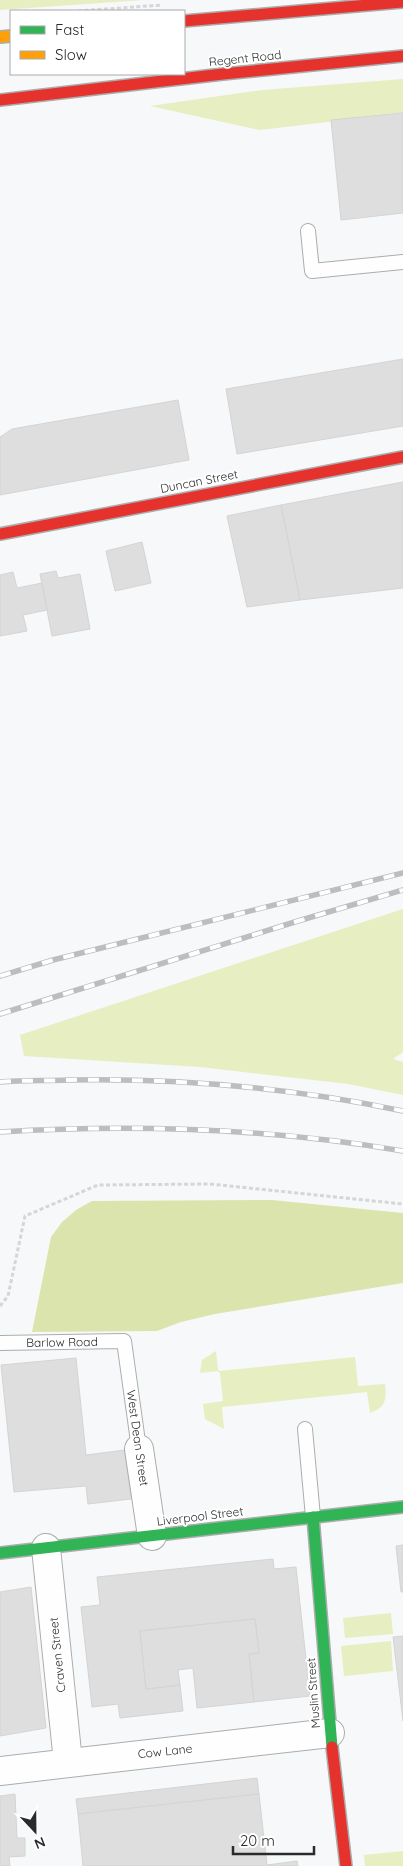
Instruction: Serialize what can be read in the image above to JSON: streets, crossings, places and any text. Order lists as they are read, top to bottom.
{
  "streets": {
    "main road": [
      "Regent Road",
      "Duncan Street",
      "Liverpool Street",
      "Muslin Street"
    ],
    "street": ["West Dean Street", "Craven Street", "Cow Lane"],
    "lane": ["Barlow Road"]
  },
  "crossings": [
    ["Barlow Road", "West Dean Street"],
    ["West Dean Street", "Liverpool Street"],
    ["Liverpool Street", "Craven Street"],
    ["Liverpool Street", "Muslin Street"],
    ["Craven Street", "Cow Lane"],
    ["Muslin Street", "Cow Lane"]
  ],
  "legend": ["Fast", "Slow"],
  "scale_bar": "20 m",
  "north": "bottom"
}
